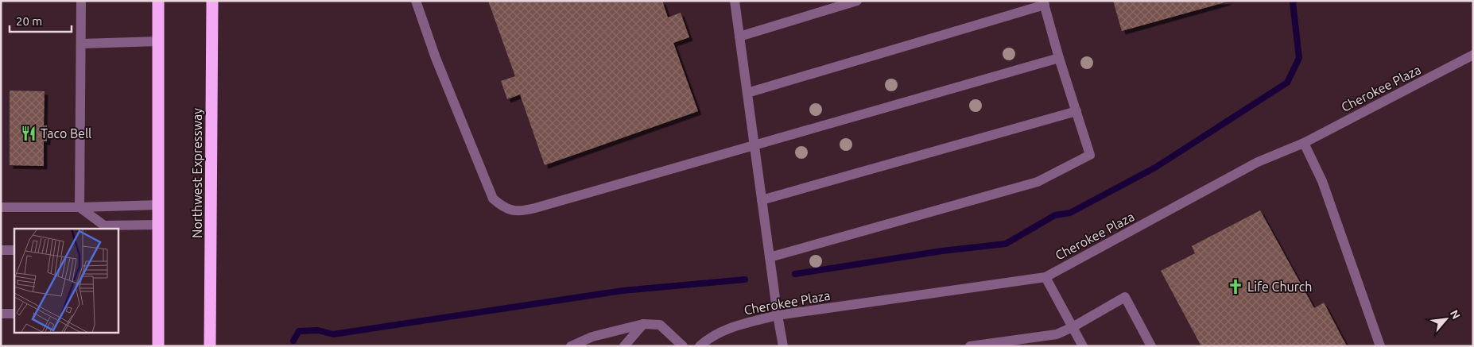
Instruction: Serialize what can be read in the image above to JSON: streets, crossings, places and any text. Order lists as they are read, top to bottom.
{
  "streets": {
    "highway": ["Northwest Expressway"],
    "street": ["Cherokee Plaza"]
  },
  "places": {
    "restaurant": ["Taco Bell"],
    "church": ["Life Church"]
  },
  "scale_bar": "20 m",
  "north": "top right"
}
